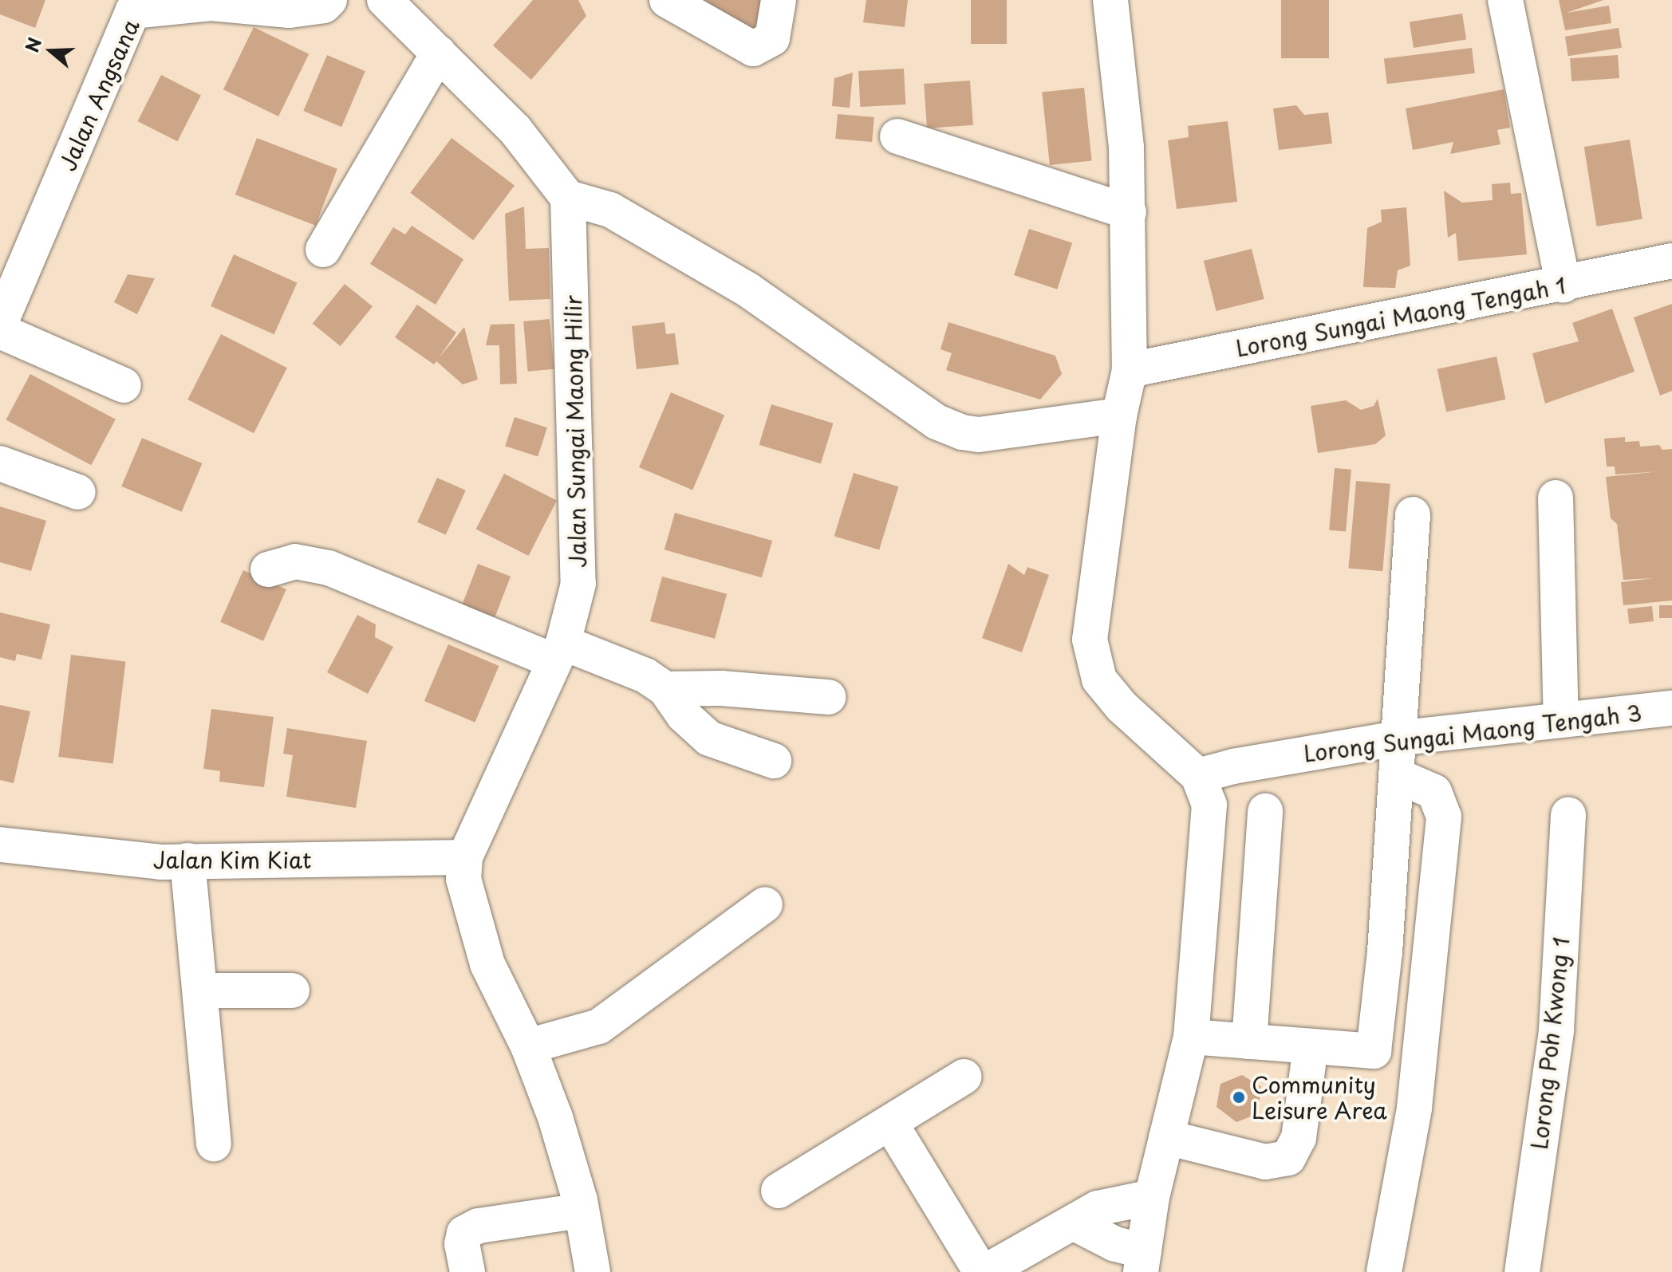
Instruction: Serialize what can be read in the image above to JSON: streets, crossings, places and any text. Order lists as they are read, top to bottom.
{
  "streets": {
    "street": [
      "Jalan Angsana",
      "Lorong Sungai Maong Tengah 1",
      "Jalan Sungai Maong Hilir",
      "Lorong Sungai Maong Tengah 3",
      "Jalan Kim Kiat",
      "Lorong Poh Kwong 1"
    ]
  },
  "crossings": [
    ["Jalan Sungai Maong Hilir", "Jalan Kim Kiat"]
  ],
  "places": ["Community Leisure Area"],
  "north": "left"
}
